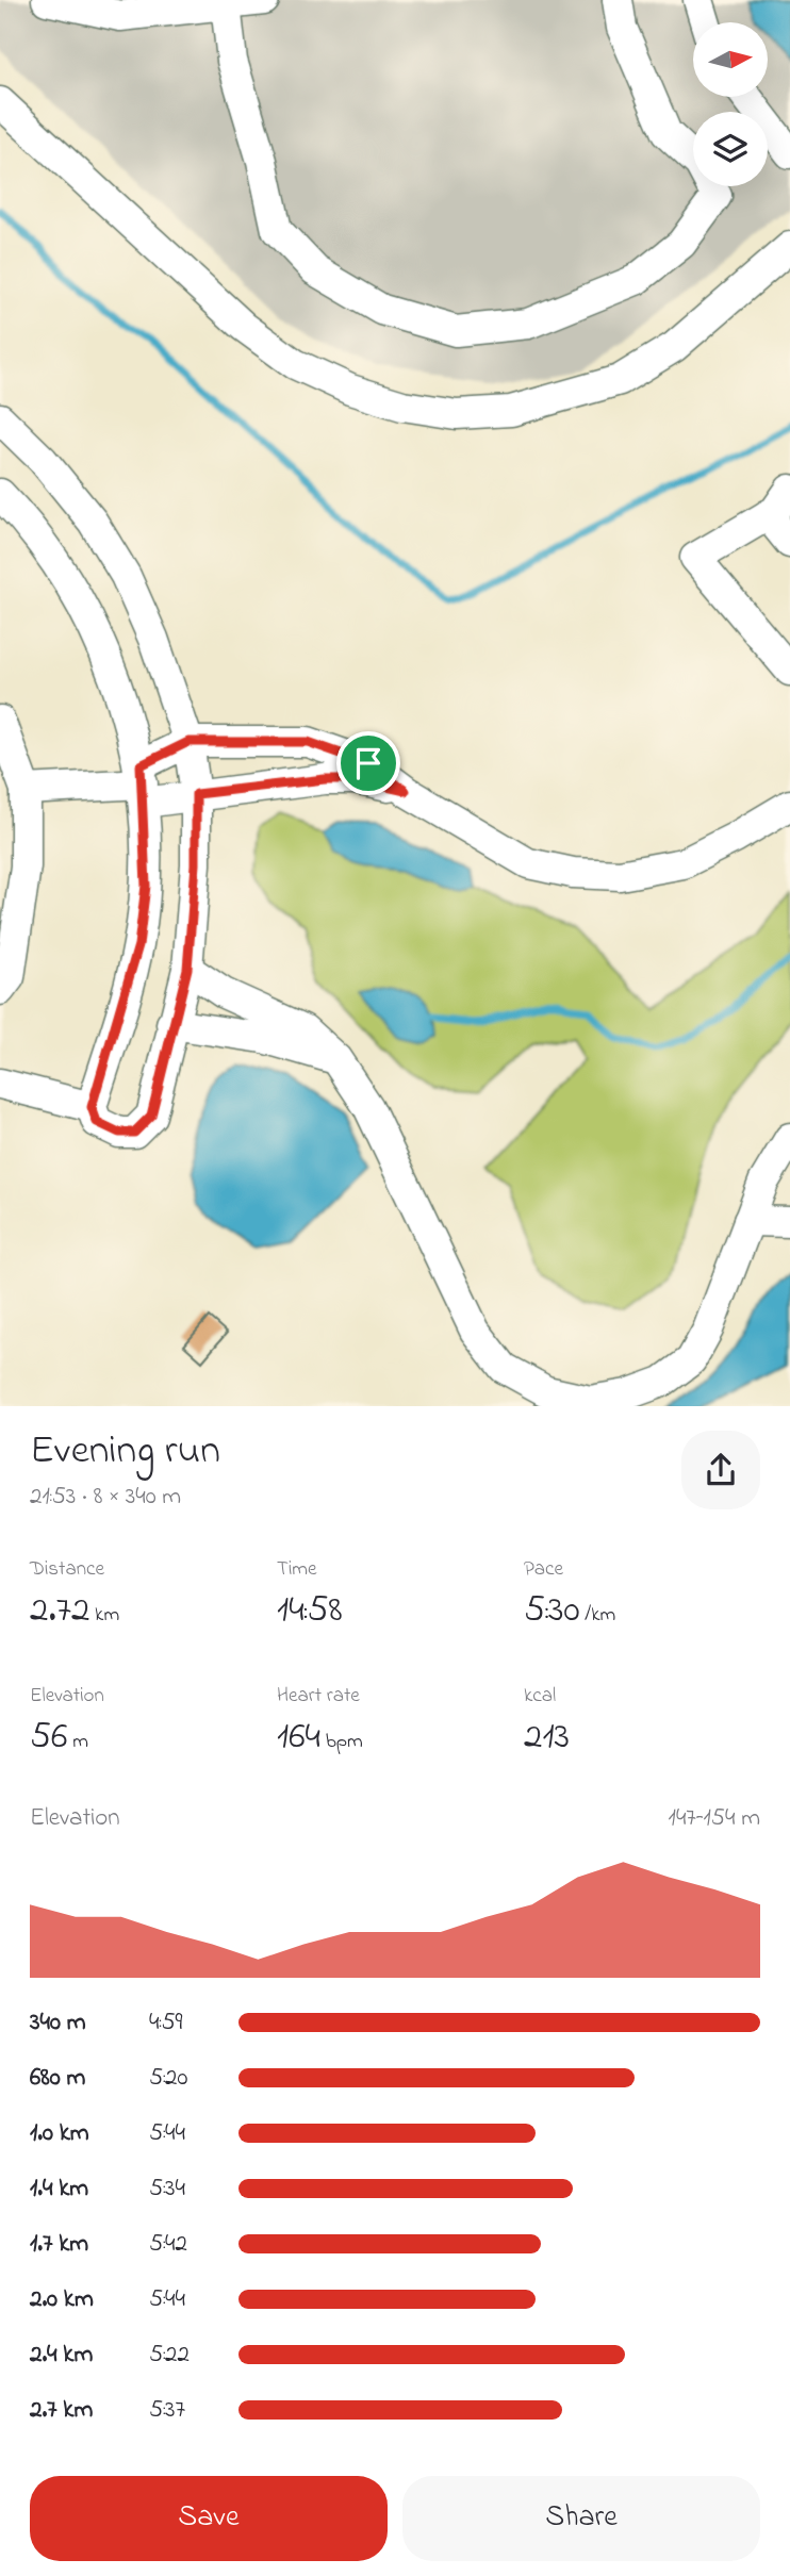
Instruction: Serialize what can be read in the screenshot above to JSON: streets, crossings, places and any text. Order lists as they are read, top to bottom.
{
  "north": "right",
  "page": {
    "heading": ["Evening run", "21:53 · 8 × 340 m"],
    "stats": [
      ["Distance", "2.72 km"],
      ["Time", "14:58"],
      ["Pace", "5:30 /km"],
      ["Elevation", "56 m"],
      ["Heart rate", "164 bpm"],
      ["kcal", "213"]
    ],
    "chart": ["Elevation", "147–154 m"],
    "list": [
      {
        "name": "340 m",
        "note": "4:59"
      },
      {
        "name": "680 m",
        "note": "5:20"
      },
      {
        "name": "1.0 km",
        "note": "5:44"
      },
      {
        "name": "1.4 km",
        "note": "5:34"
      },
      {
        "name": "1.7 km",
        "note": "5:42"
      },
      {
        "name": "2.0 km",
        "note": "5:44"
      },
      {
        "name": "2.4 km",
        "note": "5:22"
      },
      {
        "name": "2.7 km",
        "note": "5:37"
      }
    ],
    "buttons": ["Save", "Share"]
  }
}
